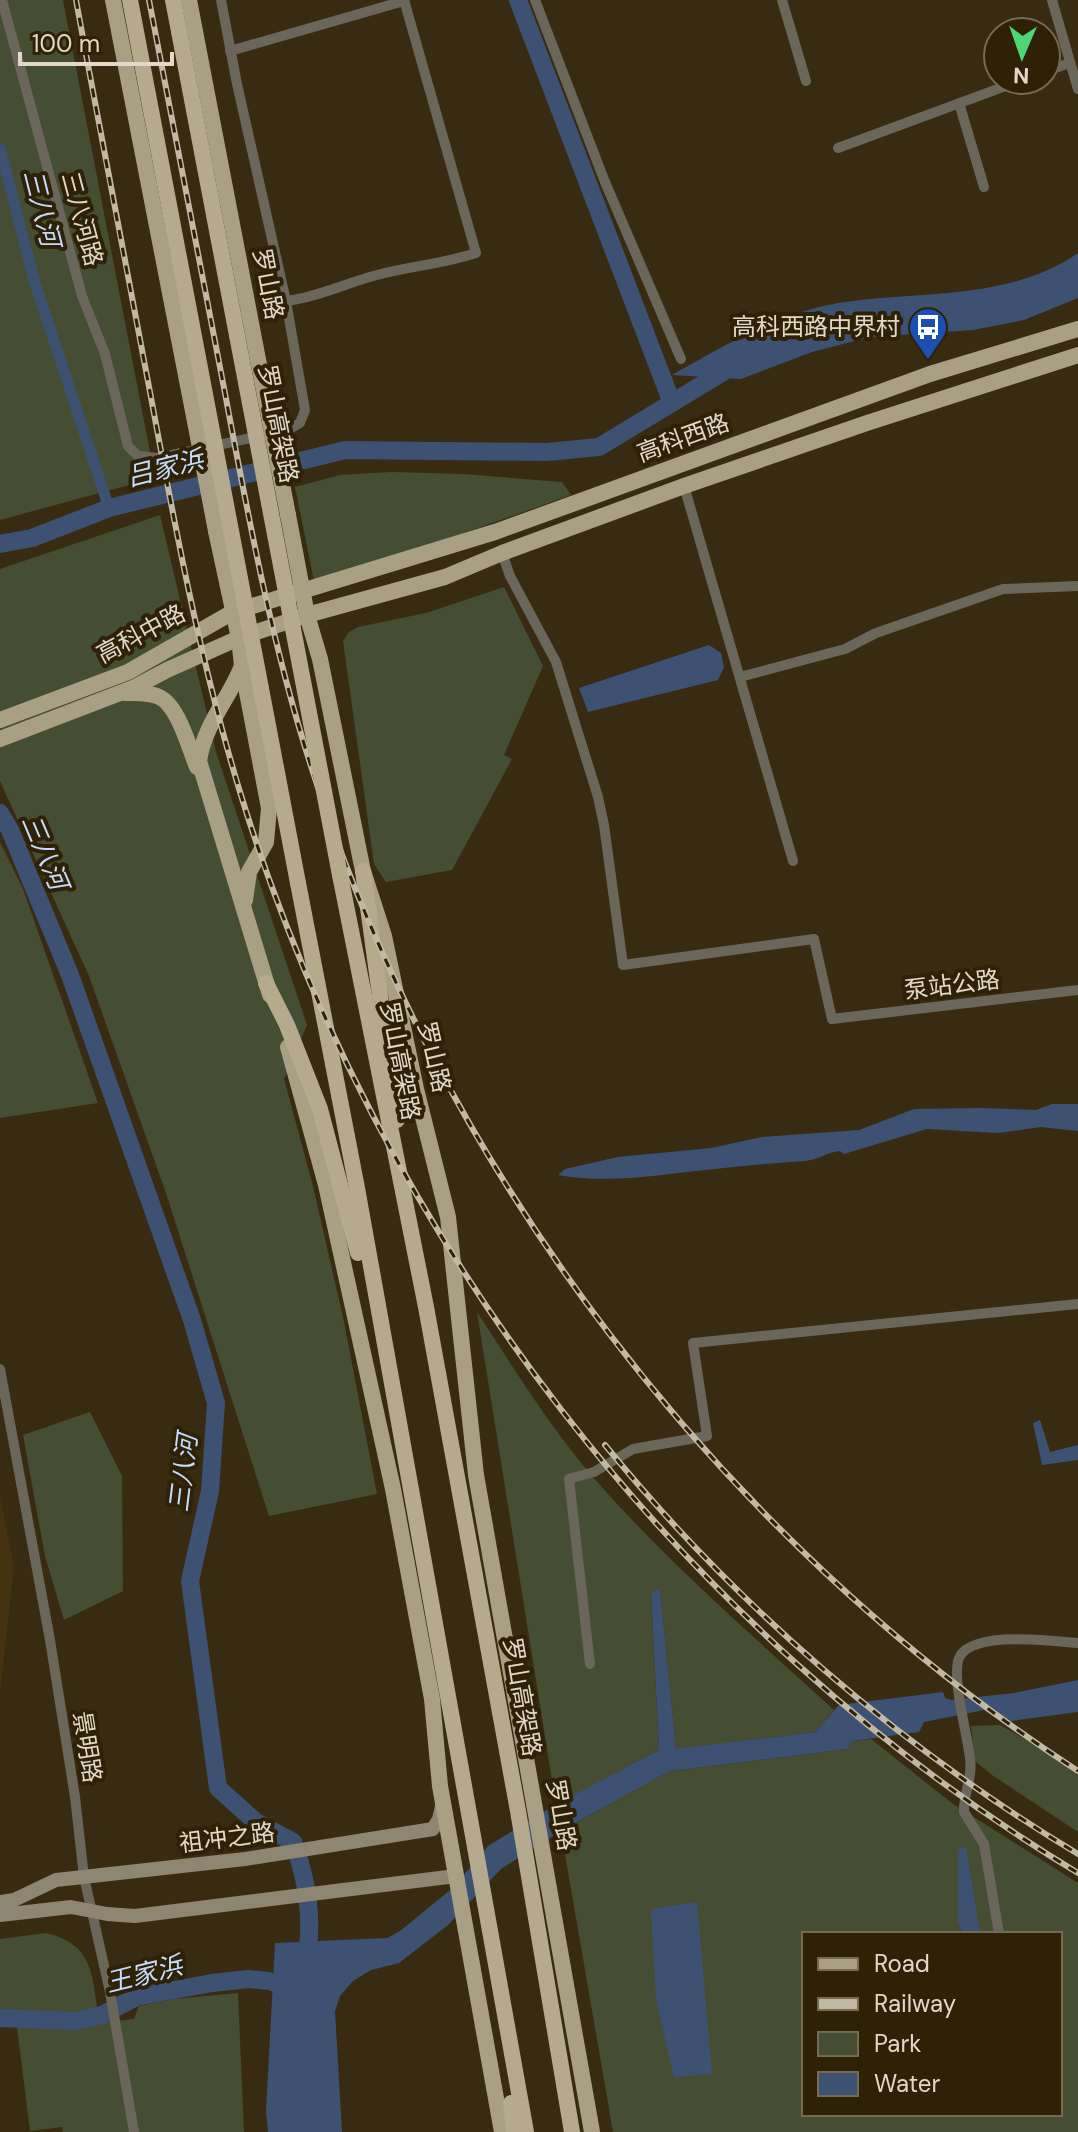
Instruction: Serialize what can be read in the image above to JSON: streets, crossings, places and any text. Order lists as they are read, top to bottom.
{
  "streets": {
    "highway": ["罗山高架路"],
    "main road": [
      "罗山路",
      "高科西路",
      "高科中路",
      "祖冲之路"
    ],
    "street": ["三八河路", "泵站公路", "景明路"]
  },
  "crossings": [
    ["罗山路", "高科西路"],
    ["罗山路", "高科中路"],
    ["高科西路", "高科中路"],
    ["高科西路", "泵站公路"],
    ["景明路", "祖冲之路"]
  ],
  "water": ["三八河", "吕家浜", "王家浜"],
  "places": {
    "bus stop": ["高科西路中界村"]
  },
  "legend": [
    "Road",
    "Railway",
    "Park",
    "Water"
  ],
  "scale_bar": "100 m",
  "north": "bottom"
}
